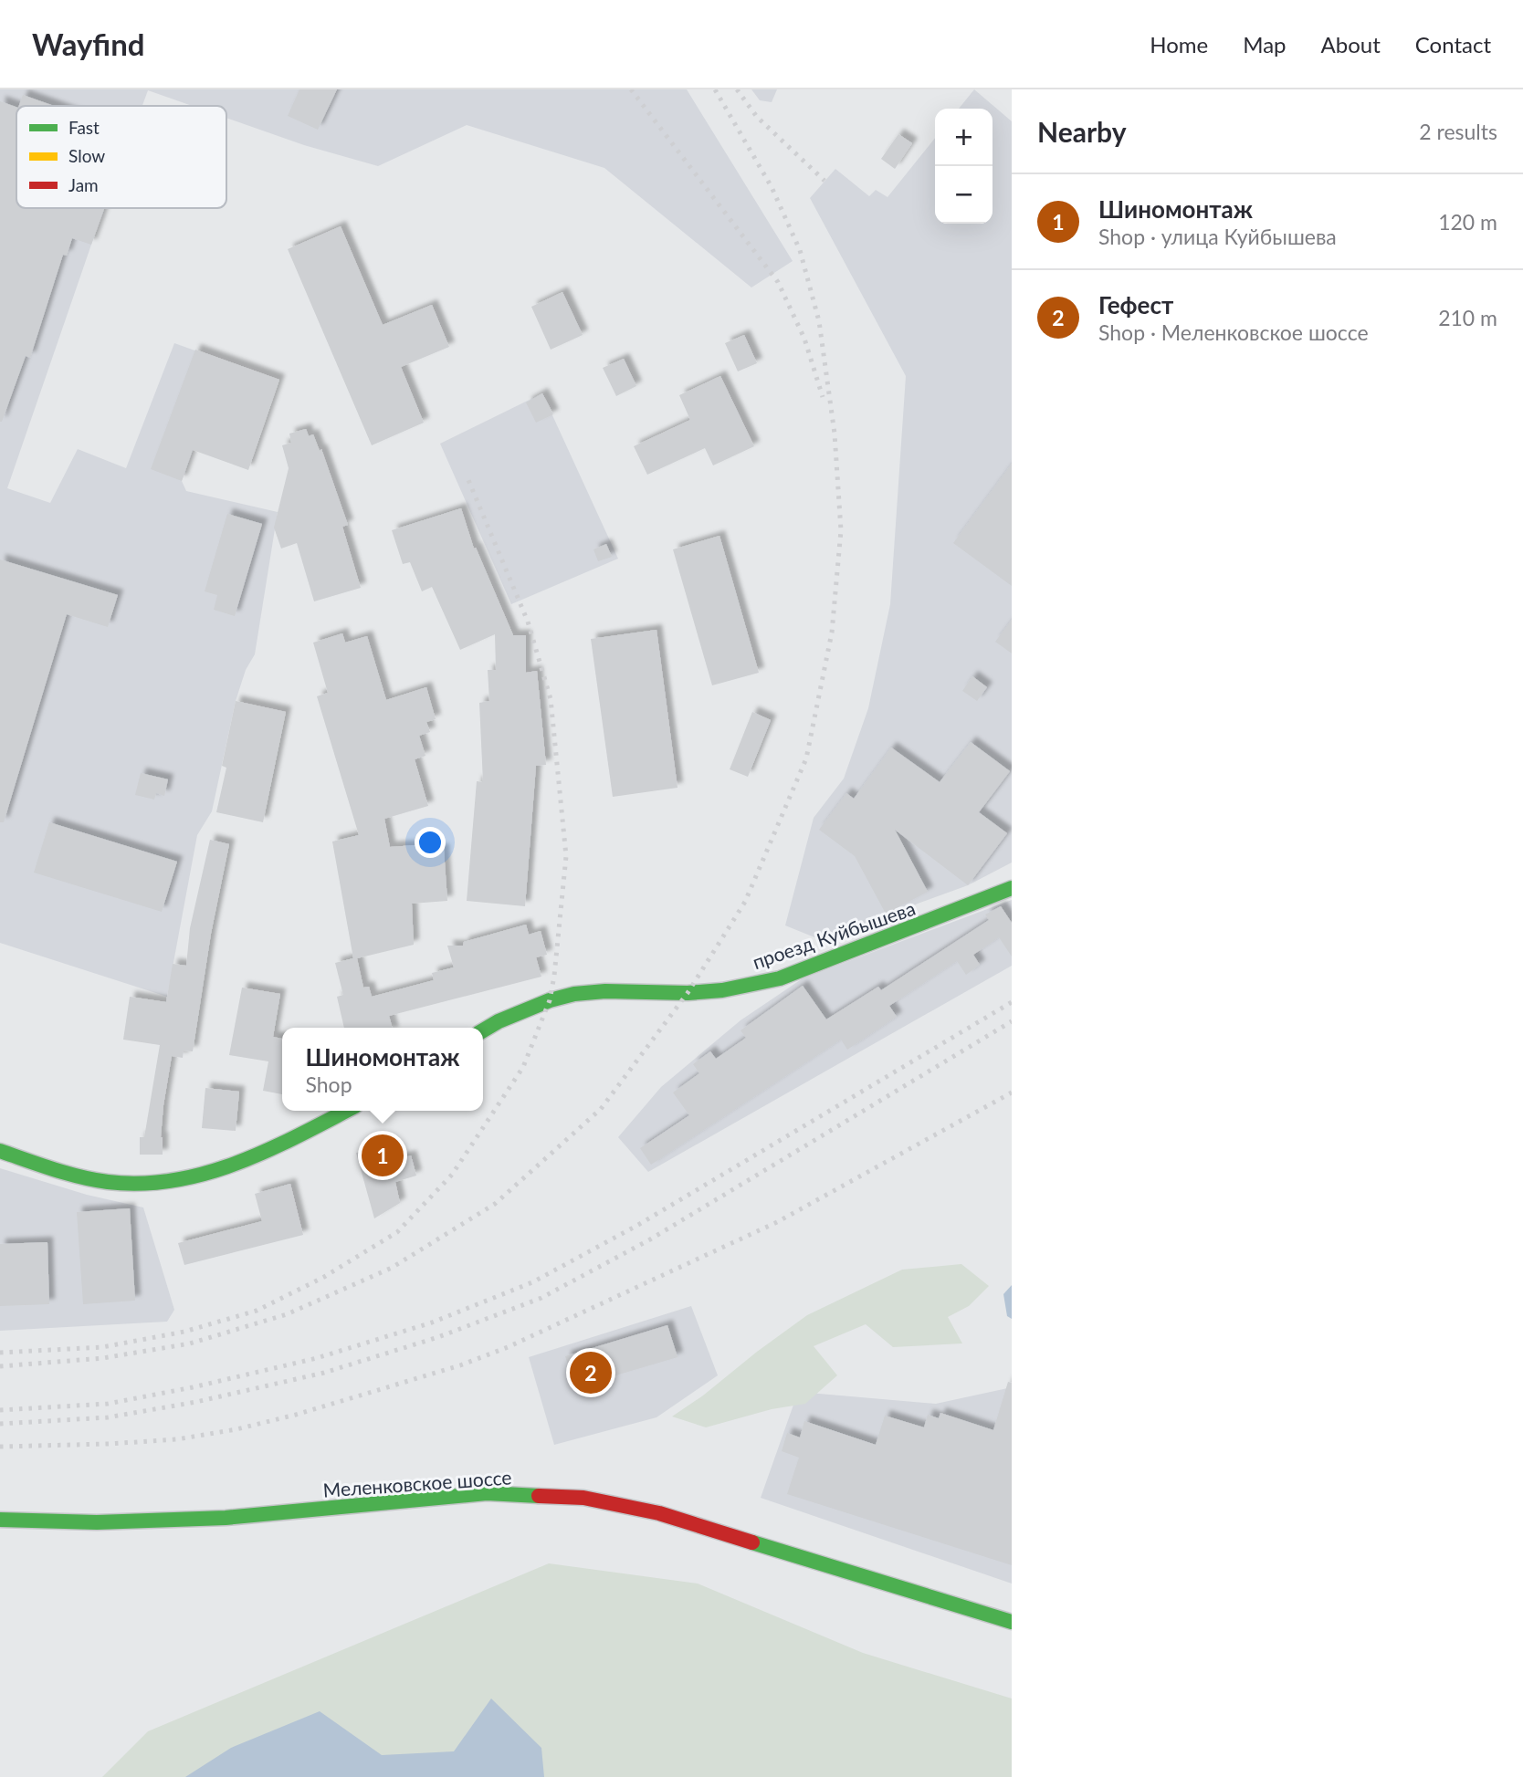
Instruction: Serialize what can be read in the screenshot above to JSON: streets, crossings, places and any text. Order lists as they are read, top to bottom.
{
  "streets": {
    "main road": ["проезд Куйбышева", "Меленковское шоссе"]
  },
  "legend": ["Fast", "Slow", "Jam"],
  "page": {
    "header": "Wayfind",
    "nav": [
      "Home",
      "Map",
      "About",
      "Contact"
    ],
    "heading": ["Nearby", "2 results"],
    "map_buttons": ["+", "−"],
    "list": [
      {
        "mark": "1",
        "name": "Шиномонтаж",
        "note": "Shop · улица Куйбышева",
        "value": "120 m"
      },
      {
        "mark": "2",
        "name": "Гефест",
        "note": "Shop · Меленковское шоссе",
        "value": "210 m"
      }
    ],
    "popup": ["Шиномонтаж", "Shop"],
    "pins": ["1", "2"]
  }
}
